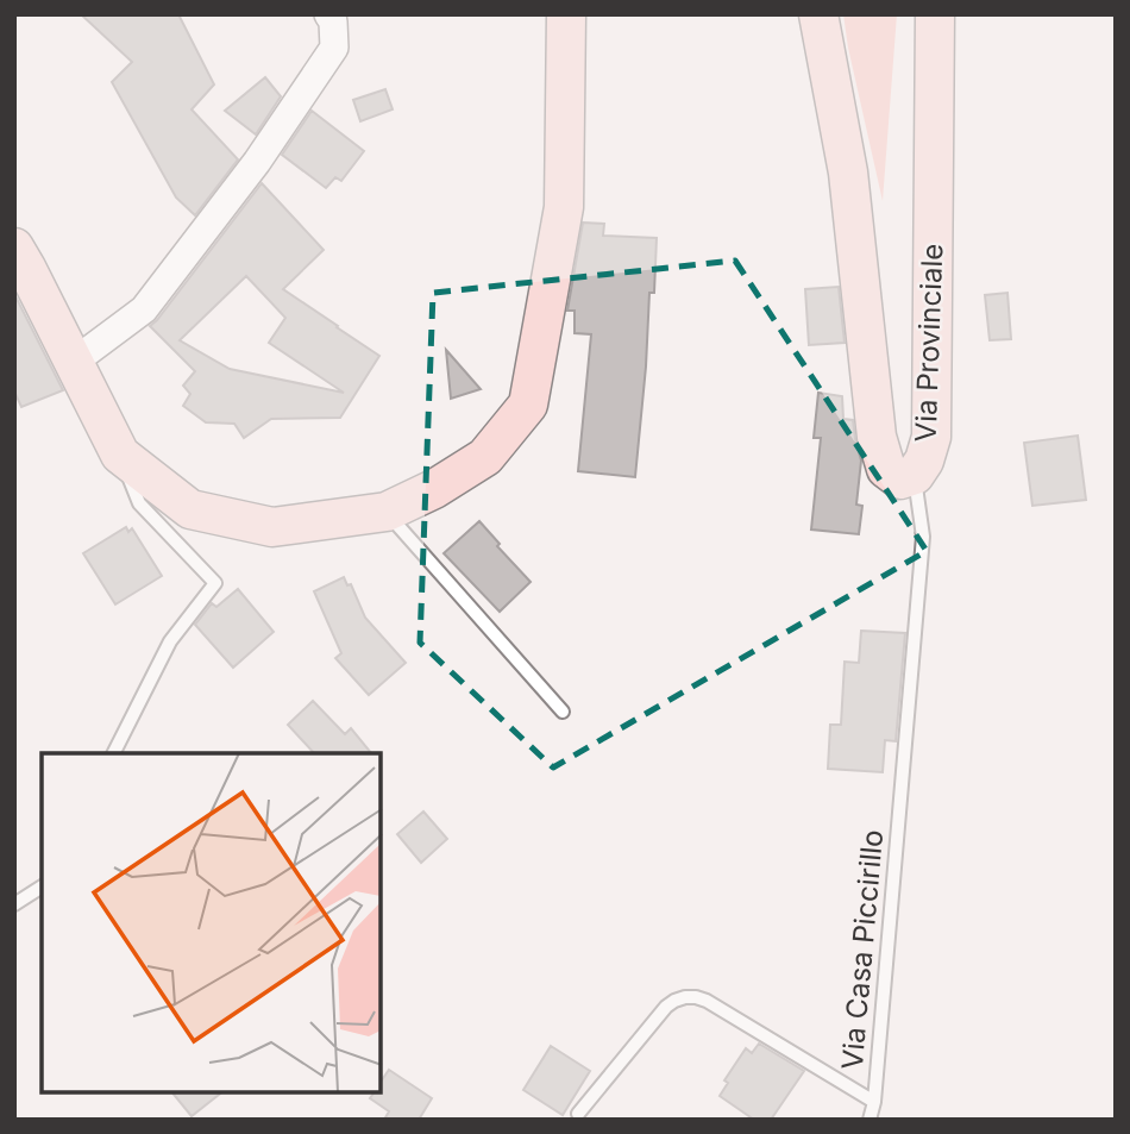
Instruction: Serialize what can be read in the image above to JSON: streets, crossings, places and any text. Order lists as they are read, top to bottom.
{
  "streets": {
    "street": ["Via Provinciale"],
    "lane": ["Via Casa Piccirillo"]
  },
  "crossings": [
    ["Via Provinciale", "Via Casa Piccirillo"]
  ]
}
